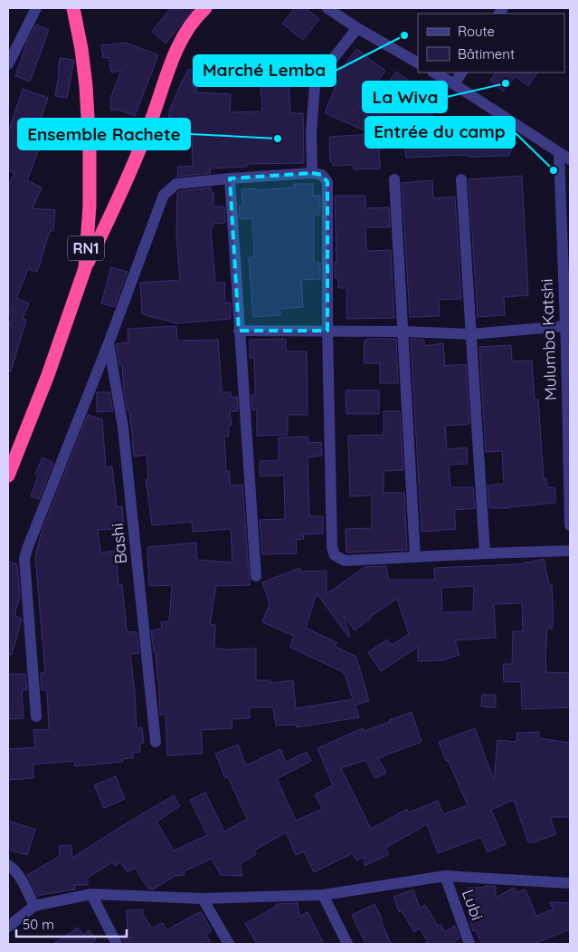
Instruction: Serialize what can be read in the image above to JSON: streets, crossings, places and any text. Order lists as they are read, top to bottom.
{
  "streets": {
    "highway": ["RN1"],
    "street": ["Mulumba Katshi", "Bashi", "Lubi"]
  },
  "places": [
    "Marché Lemba",
    "La Wiva",
    "Ensemble Rachete",
    "Entrée du camp"
  ],
  "legend": ["Route", "Bâtiment"],
  "scale_bar": "50 m"
}
